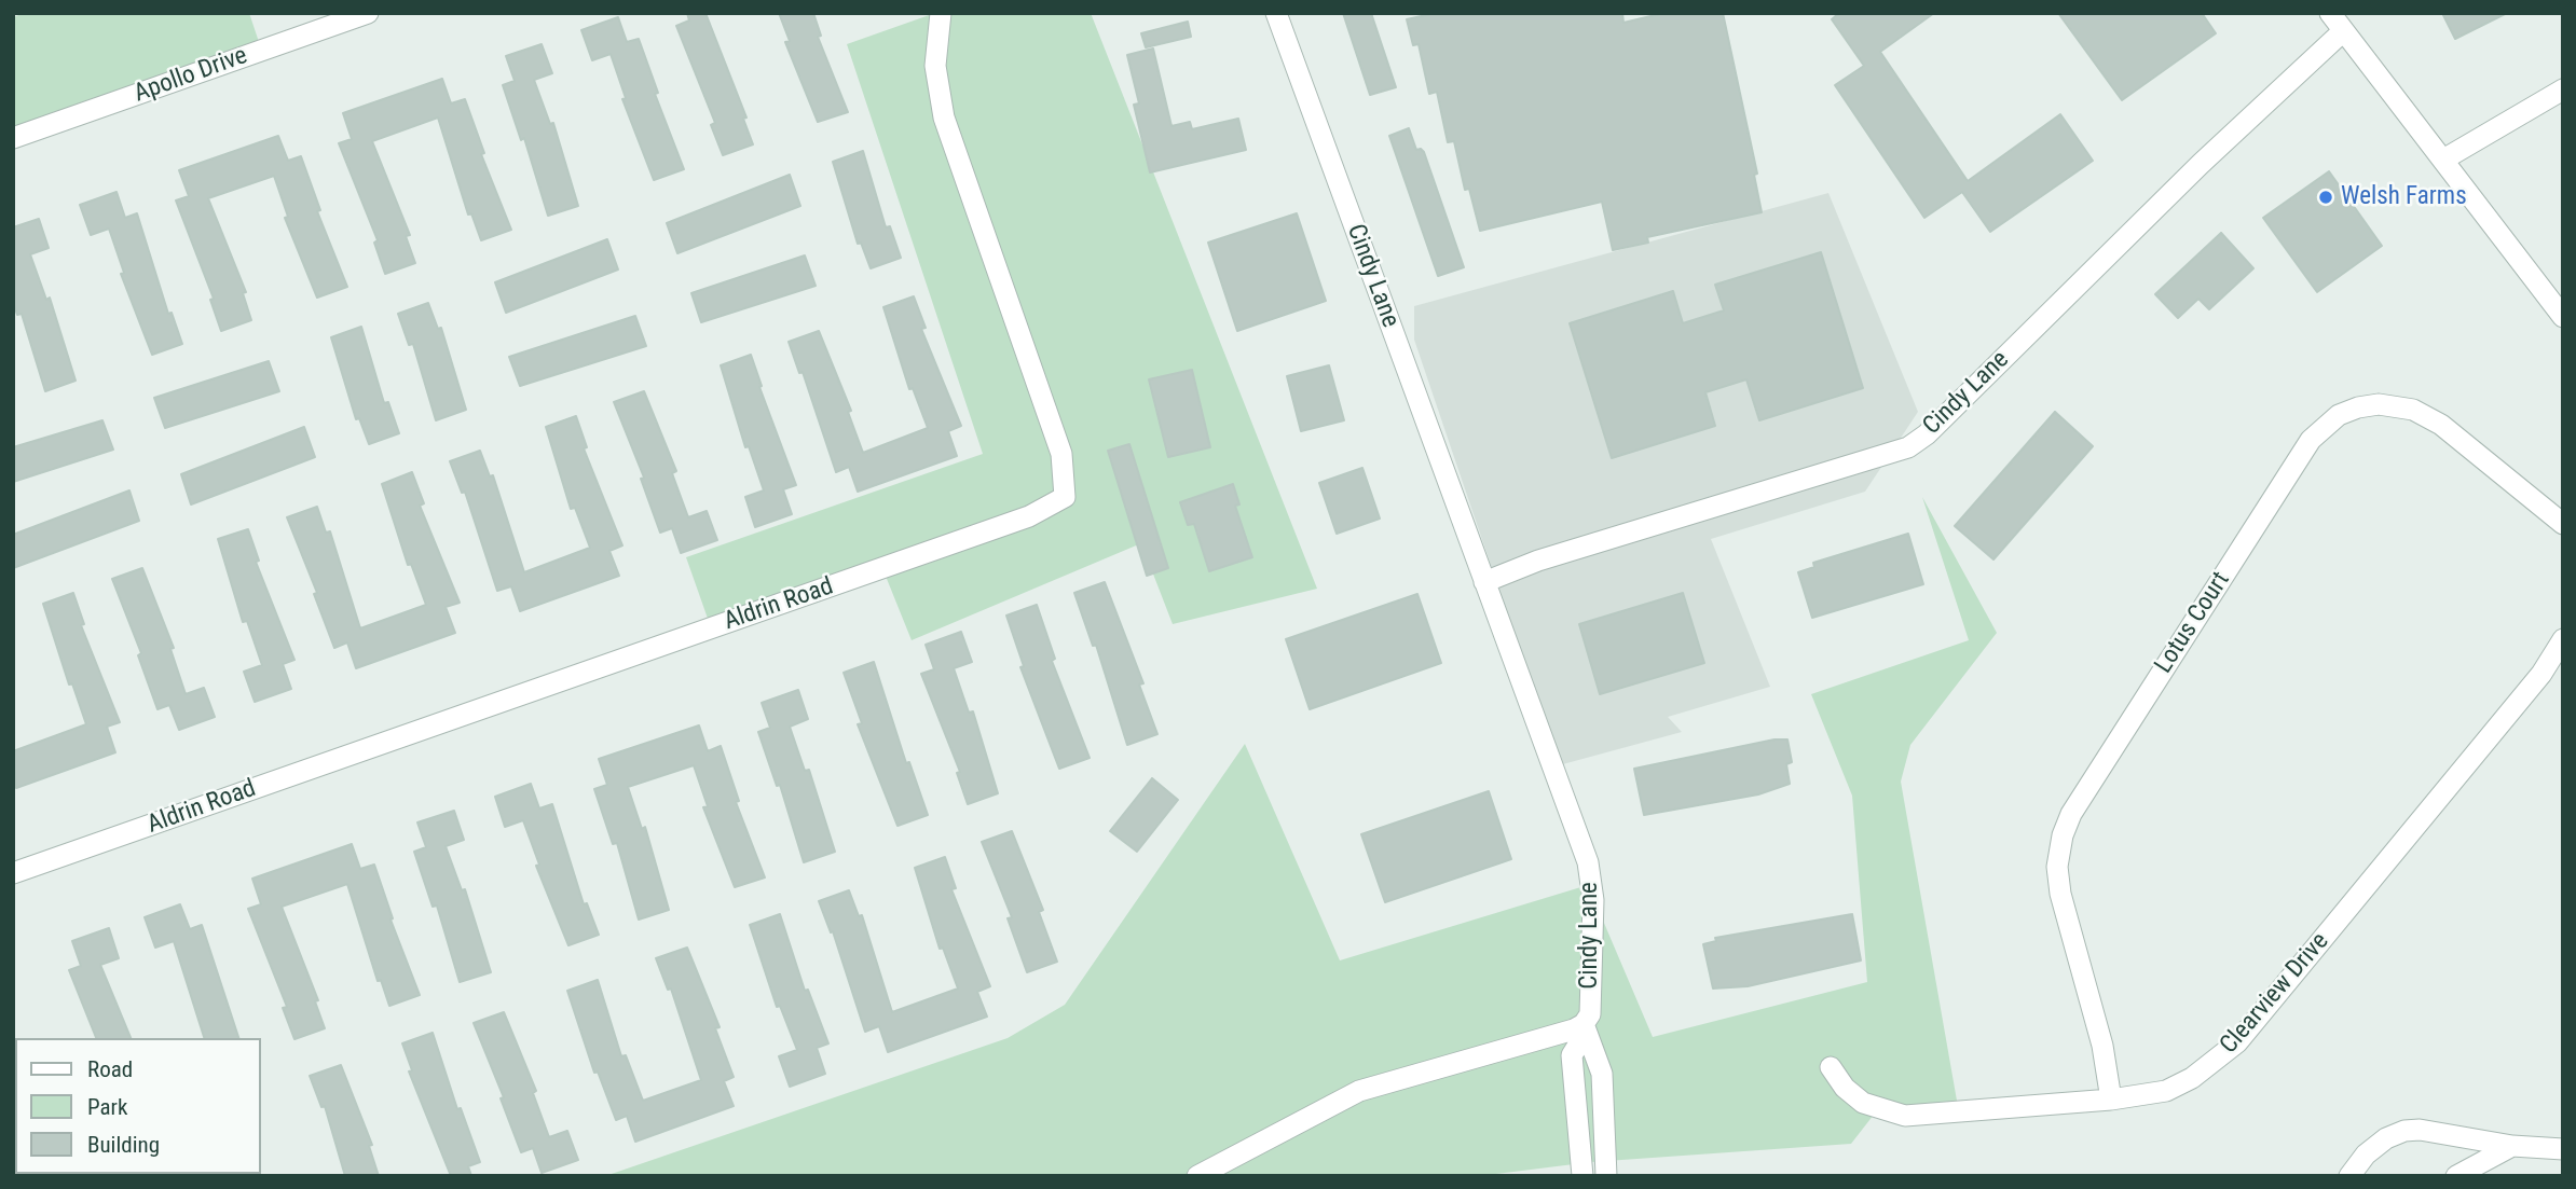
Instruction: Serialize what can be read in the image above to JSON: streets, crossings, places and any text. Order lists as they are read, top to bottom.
{
  "streets": {
    "street": [
      "Apollo Drive",
      "Cindy Lane",
      "Aldrin Road",
      "Lotus Court",
      "Clearview Drive"
    ]
  },
  "crossings": [
    ["Lotus Court", "Clearview Drive"]
  ],
  "places": ["Welsh Farms"],
  "legend": ["Road", "Park", "Building"]
}
